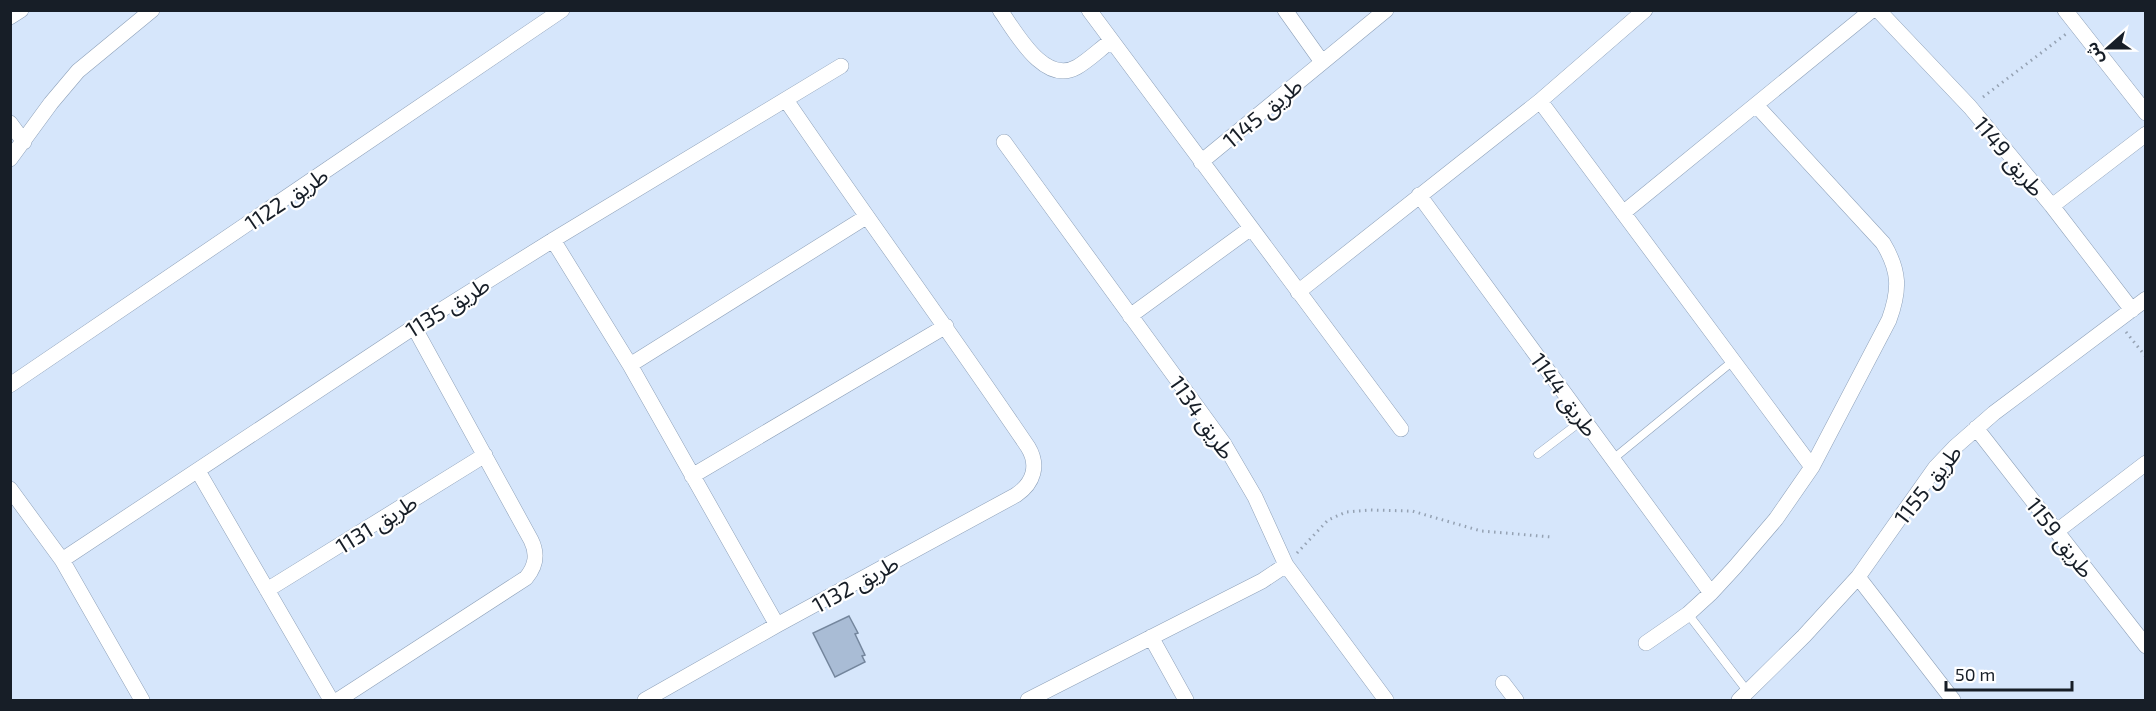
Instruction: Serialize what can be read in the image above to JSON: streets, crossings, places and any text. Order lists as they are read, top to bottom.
{
  "streets": {
    "street": [
      "طريق 1145",
      "طريق 1149",
      "طريق 1122",
      "طريق 1135",
      "طريق 1144",
      "طريق 1134",
      "طريق 1155",
      "طريق 1131",
      "طريق 1159",
      "طريق 1132"
    ]
  },
  "crossings": [
    ["طريق 1149", "طريق 1155"],
    ["طريق 1155", "طريق 1159"]
  ],
  "scale_bar": "50 m",
  "north": "left"
}
